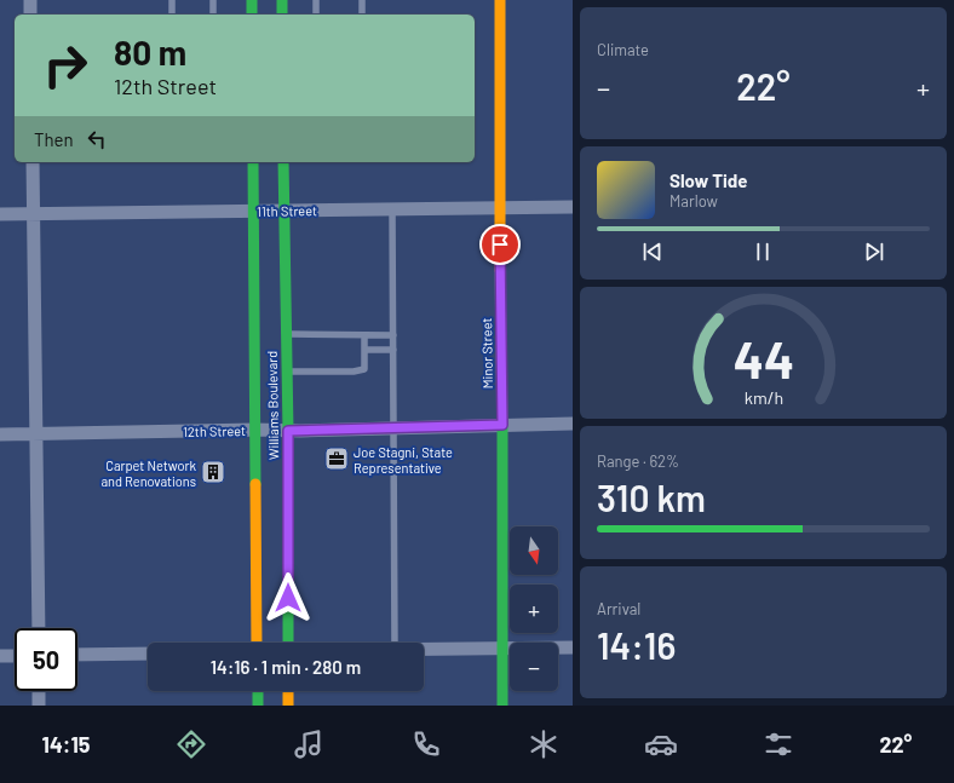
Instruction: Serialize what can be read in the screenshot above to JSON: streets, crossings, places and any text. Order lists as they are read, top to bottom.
{
  "streets": {
    "main road": ["Minor Street", "Williams Boulevard"],
    "street": ["11th Street", "12th Street"]
  },
  "crossings": [
    ["11th Street", "Minor Street"],
    ["11th Street", "Williams Boulevard"],
    ["Minor Street", "12th Street"],
    ["Williams Boulevard", "12th Street"]
  ],
  "places": {
    "office": ["Joe Stagni, State Representative"],
    "building": ["Carpet Network and Renovations"]
  },
  "north": "bottom",
  "page": {
    "tile": [
      "Climate",
      ["Range · 62%", "310 km"],
      ["Arrival", "14:16"]
    ],
    "turn": ["80 m", "12th Street"],
    "heat": ["−", "22°", "+"],
    "then": "Then",
    "song": ["Slow Tide", "Marlow"],
    "map_buttons": ["+", "−"],
    "limit": "50",
    "trip": "14:16 · 1 min · 280 m",
    "tabs": ["14:15", "22°"],
    "gauge": ["44", "km/h"]
  }
}
